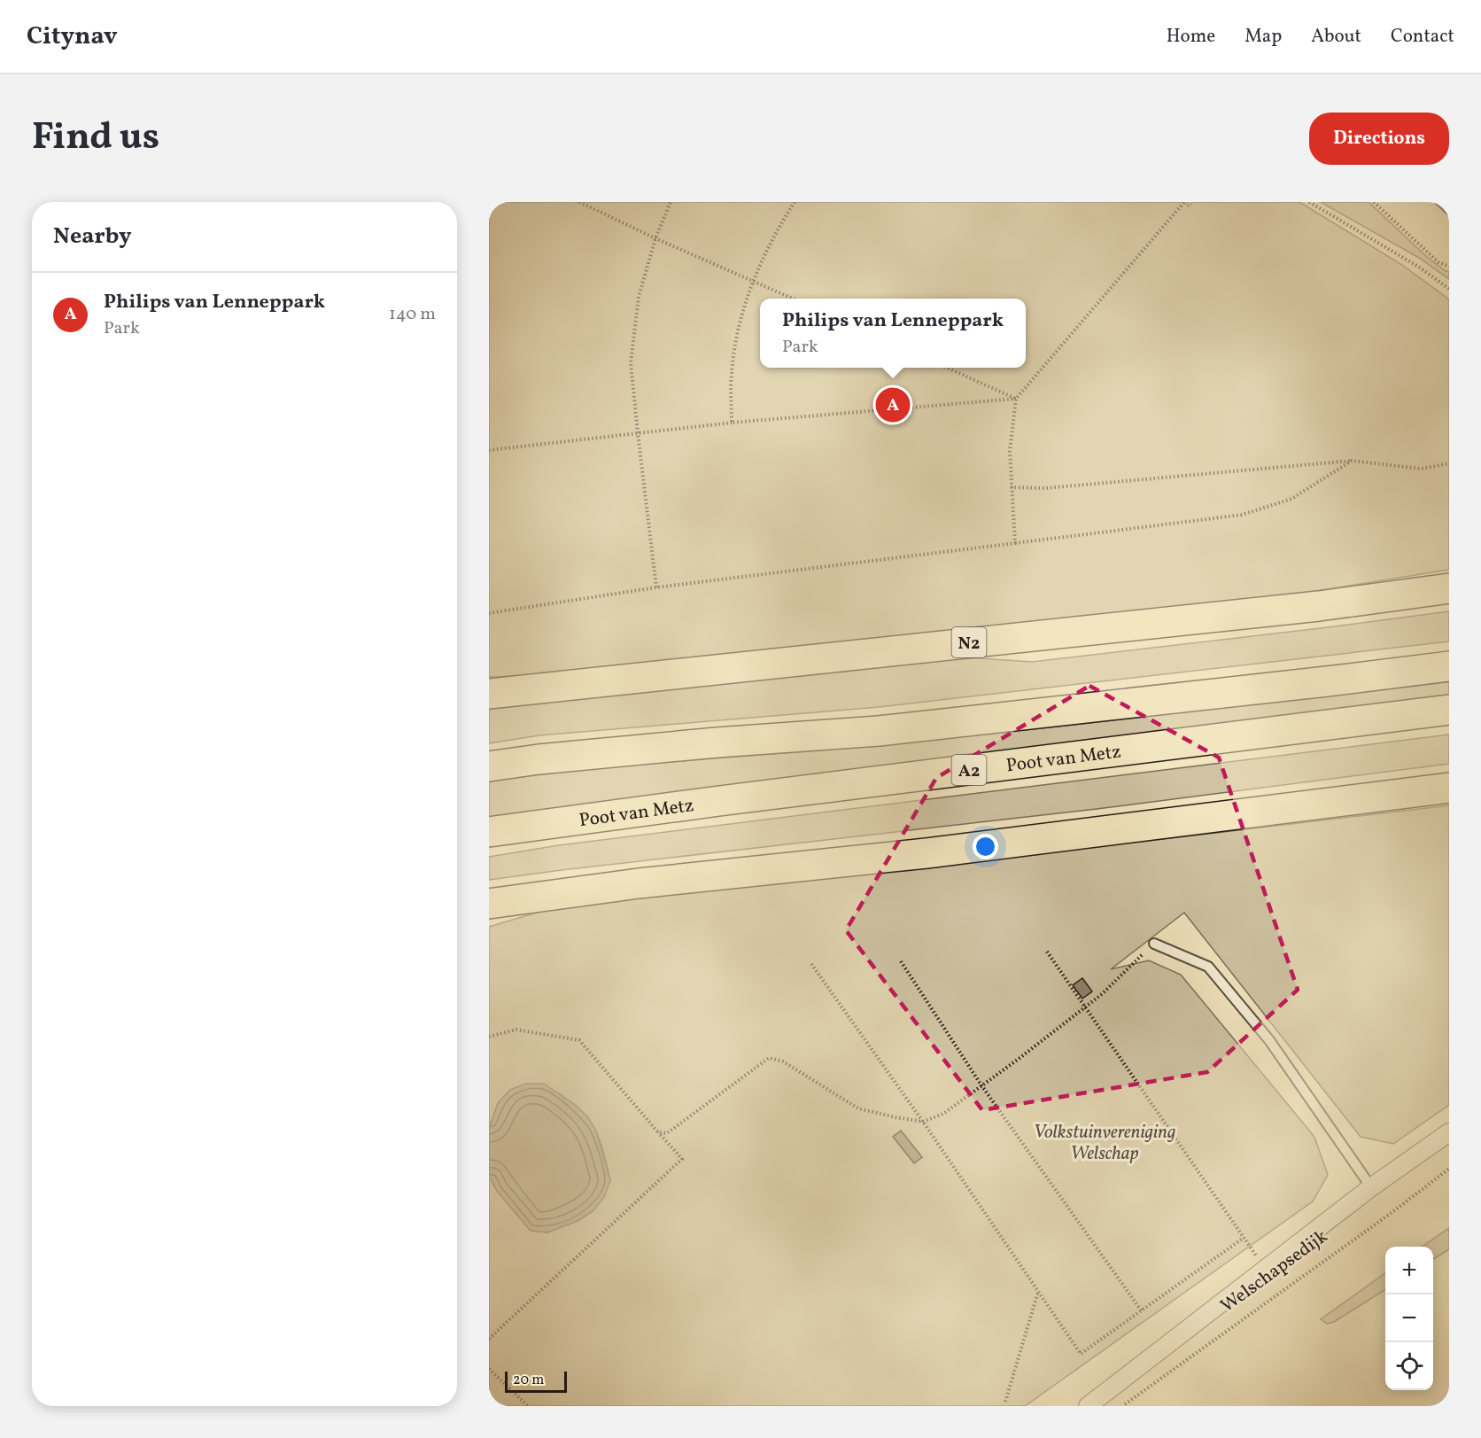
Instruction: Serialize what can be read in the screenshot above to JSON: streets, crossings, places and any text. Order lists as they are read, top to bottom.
{
  "streets": {
    "highway": ["N2", "Poot van Metz", "A2"],
    "street": ["Welschapsedijk"]
  },
  "parks": ["Volkstuinvereniging Welschap"],
  "scale_bar": "20 m",
  "page": {
    "header": "Citynav",
    "nav": [
      "Home",
      "Map",
      "About",
      "Contact"
    ],
    "title": "Find us",
    "buttons": "Directions",
    "heading": "Nearby",
    "list": [
      {
        "mark": "A",
        "name": "Philips van Lenneppark",
        "note": "Park",
        "value": "140 m"
      }
    ],
    "popup": ["Philips van Lenneppark", "Park"],
    "pins": "A",
    "map_buttons": ["+", "−"],
    "scale": "20 m"
  }
}
